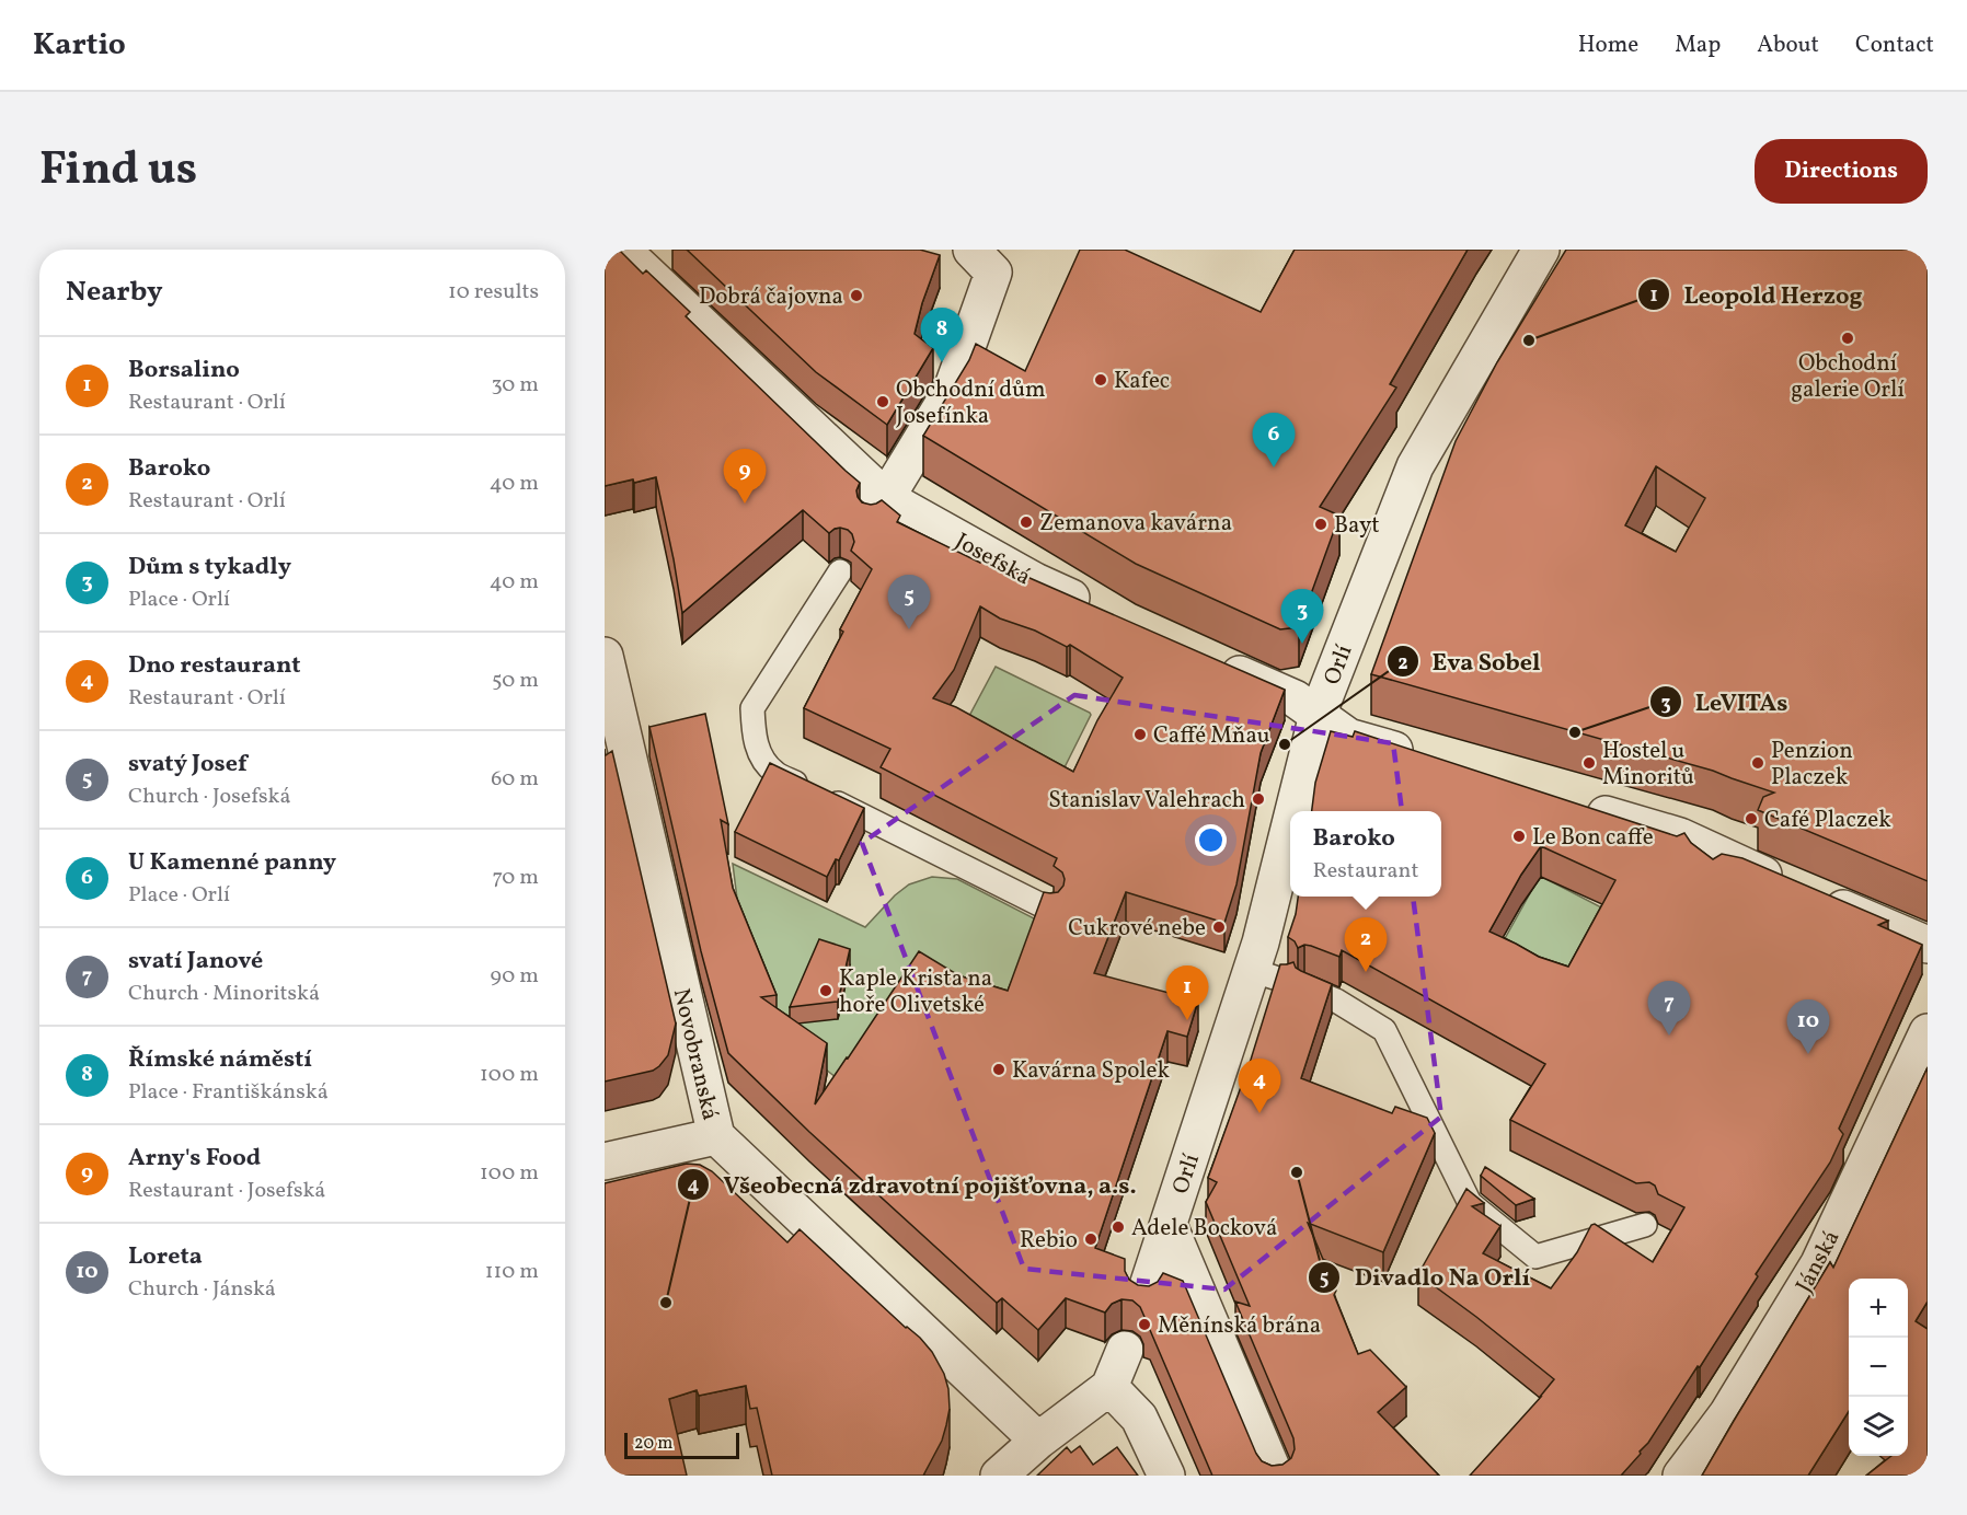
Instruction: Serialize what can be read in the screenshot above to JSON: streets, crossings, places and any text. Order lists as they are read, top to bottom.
{
  "streets": {
    "street": [
      "Josefská",
      "Orlí",
      "Novobranská",
      "Jánská"
    ]
  },
  "places": [
    "Dobrá čajovna",
    "Obchodní galerie Orlí",
    "Leopold Herzog",
    "Kafec",
    "Obchodní dům Josefínka",
    "Zemanova kavárna",
    "Bayt",
    "LeVITAs",
    "Caffé Mňau",
    "Eva Sobel",
    "Hostel u Minoritů",
    "Penzion Placzek",
    "Stanislav Valehrach",
    "Café Placzek",
    "Le Bon caffe",
    "Cukrové nebe",
    "Kaple Krista na hoře Olivetské",
    "Kavárna Spolek",
    "Divadlo Na Orlí",
    "Adele Bocková",
    "Rebio",
    "Všeobecná zdravotní pojišťovna, a.s.",
    "Měnínská brána"
  ],
  "scale_bar": "20 m",
  "page": {
    "header": "Kartio",
    "nav": [
      "Home",
      "Map",
      "About",
      "Contact"
    ],
    "title": "Find us",
    "buttons": "Directions",
    "heading": ["Nearby", "10 results"],
    "pins": [
      "8",
      "6",
      "9",
      "5",
      "3",
      "2",
      "1",
      "7",
      "10",
      "4"
    ],
    "list": [
      {
        "mark": "1",
        "name": "Borsalino",
        "note": "Restaurant · Orlí",
        "value": "30 m"
      },
      {
        "mark": "2",
        "name": "Baroko",
        "note": "Restaurant · Orlí",
        "value": "40 m"
      },
      {
        "mark": "3",
        "name": "Dům s tykadly",
        "note": "Place · Orlí",
        "value": "40 m"
      },
      {
        "mark": "4",
        "name": "Dno restaurant",
        "note": "Restaurant · Orlí",
        "value": "50 m"
      },
      {
        "mark": "5",
        "name": "svatý Josef",
        "note": "Church · Josefská",
        "value": "60 m"
      },
      {
        "mark": "6",
        "name": "U Kamenné panny",
        "note": "Place · Orlí",
        "value": "70 m"
      },
      {
        "mark": "7",
        "name": "svatí Janové",
        "note": "Church · Minoritská",
        "value": "90 m"
      },
      {
        "mark": "8",
        "name": "Římské náměstí",
        "note": "Place · Františkánská",
        "value": "100 m"
      },
      {
        "mark": "9",
        "name": "Arny's Food",
        "note": "Restaurant · Josefská",
        "value": "100 m"
      },
      {
        "mark": "10",
        "name": "Loreta",
        "note": "Church · Jánská",
        "value": "110 m"
      }
    ],
    "popup": ["Baroko", "Restaurant"],
    "map_buttons": ["+", "−"],
    "scale": "20 m"
  }
}
